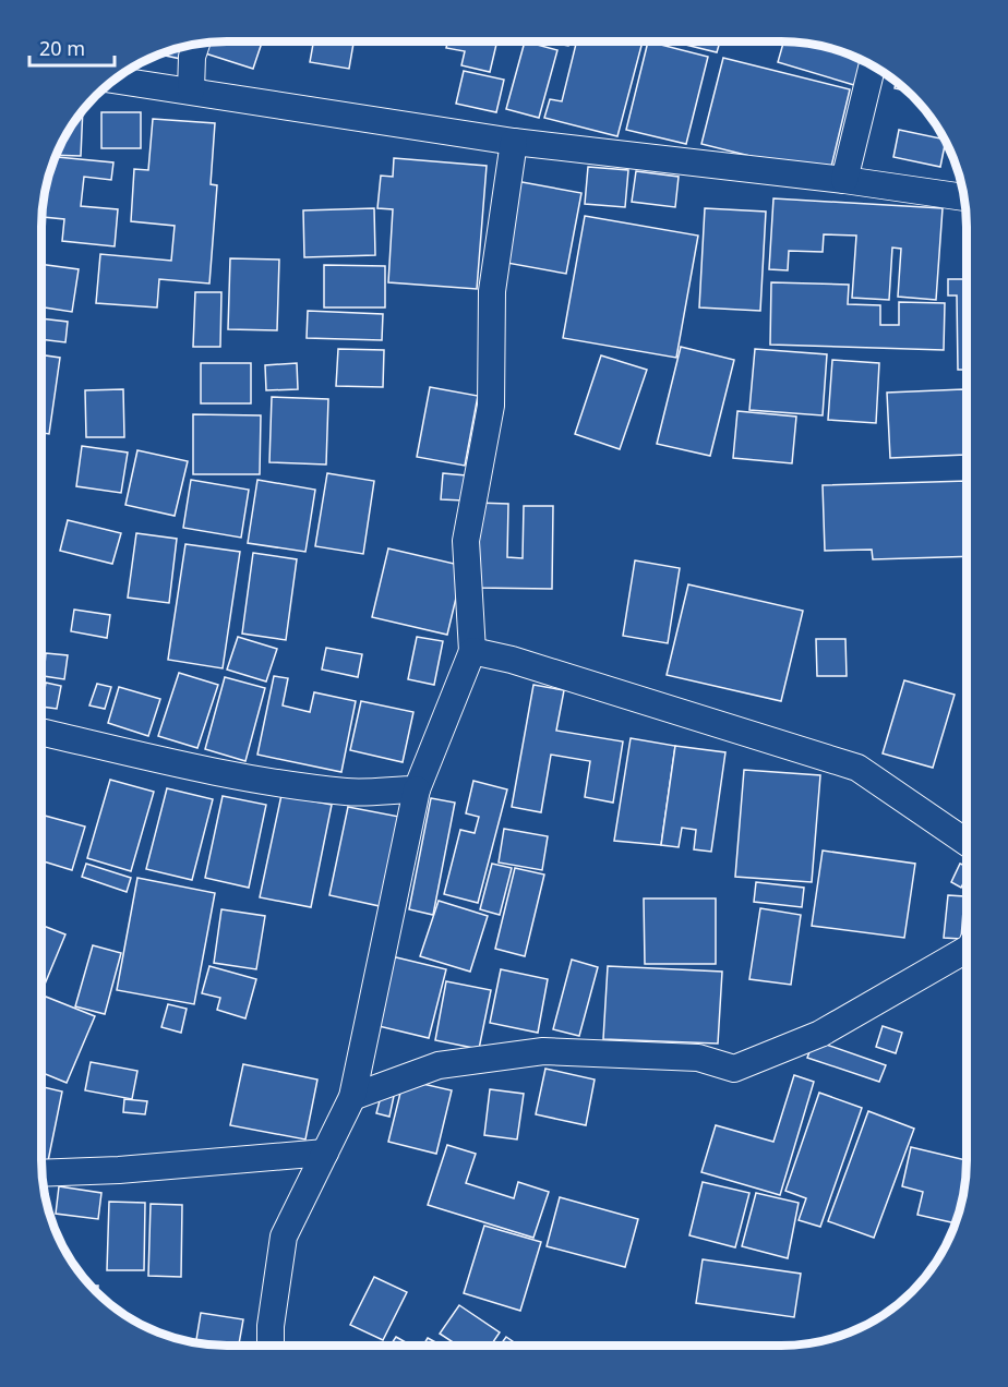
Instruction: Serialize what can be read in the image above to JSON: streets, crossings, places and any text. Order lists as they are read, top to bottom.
{
  "scale_bar": "20 m"
}
